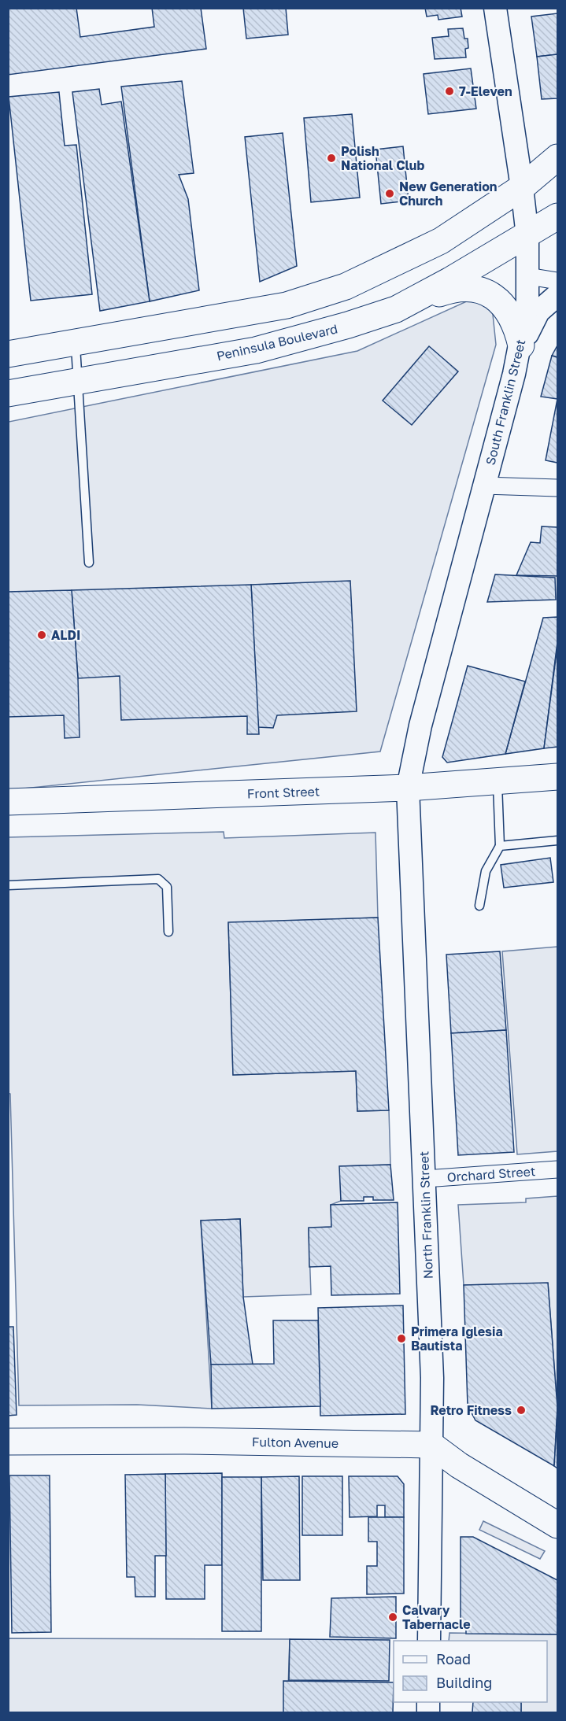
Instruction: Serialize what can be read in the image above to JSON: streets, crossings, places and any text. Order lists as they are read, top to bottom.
{
  "streets": {
    "main road": [
      "Peninsula Boulevard",
      "South Franklin Street",
      "Front Street",
      "North Franklin Street",
      "Fulton Avenue"
    ],
    "street": ["Orchard Street"]
  },
  "crossings": [
    ["Peninsula Boulevard", "South Franklin Street"],
    ["South Franklin Street", "Front Street"],
    ["South Franklin Street", "North Franklin Street"],
    ["Front Street", "North Franklin Street"],
    ["Orchard Street", "North Franklin Street"],
    ["North Franklin Street", "Fulton Avenue"]
  ],
  "places": [
    "7-Eleven",
    "Polish National Club",
    "New Generation Church",
    "ALDI",
    "Primera Iglesia Bautista",
    "Retro Fitness",
    "Calvary Tabernacle"
  ],
  "legend": ["Road", "Building"]
}
